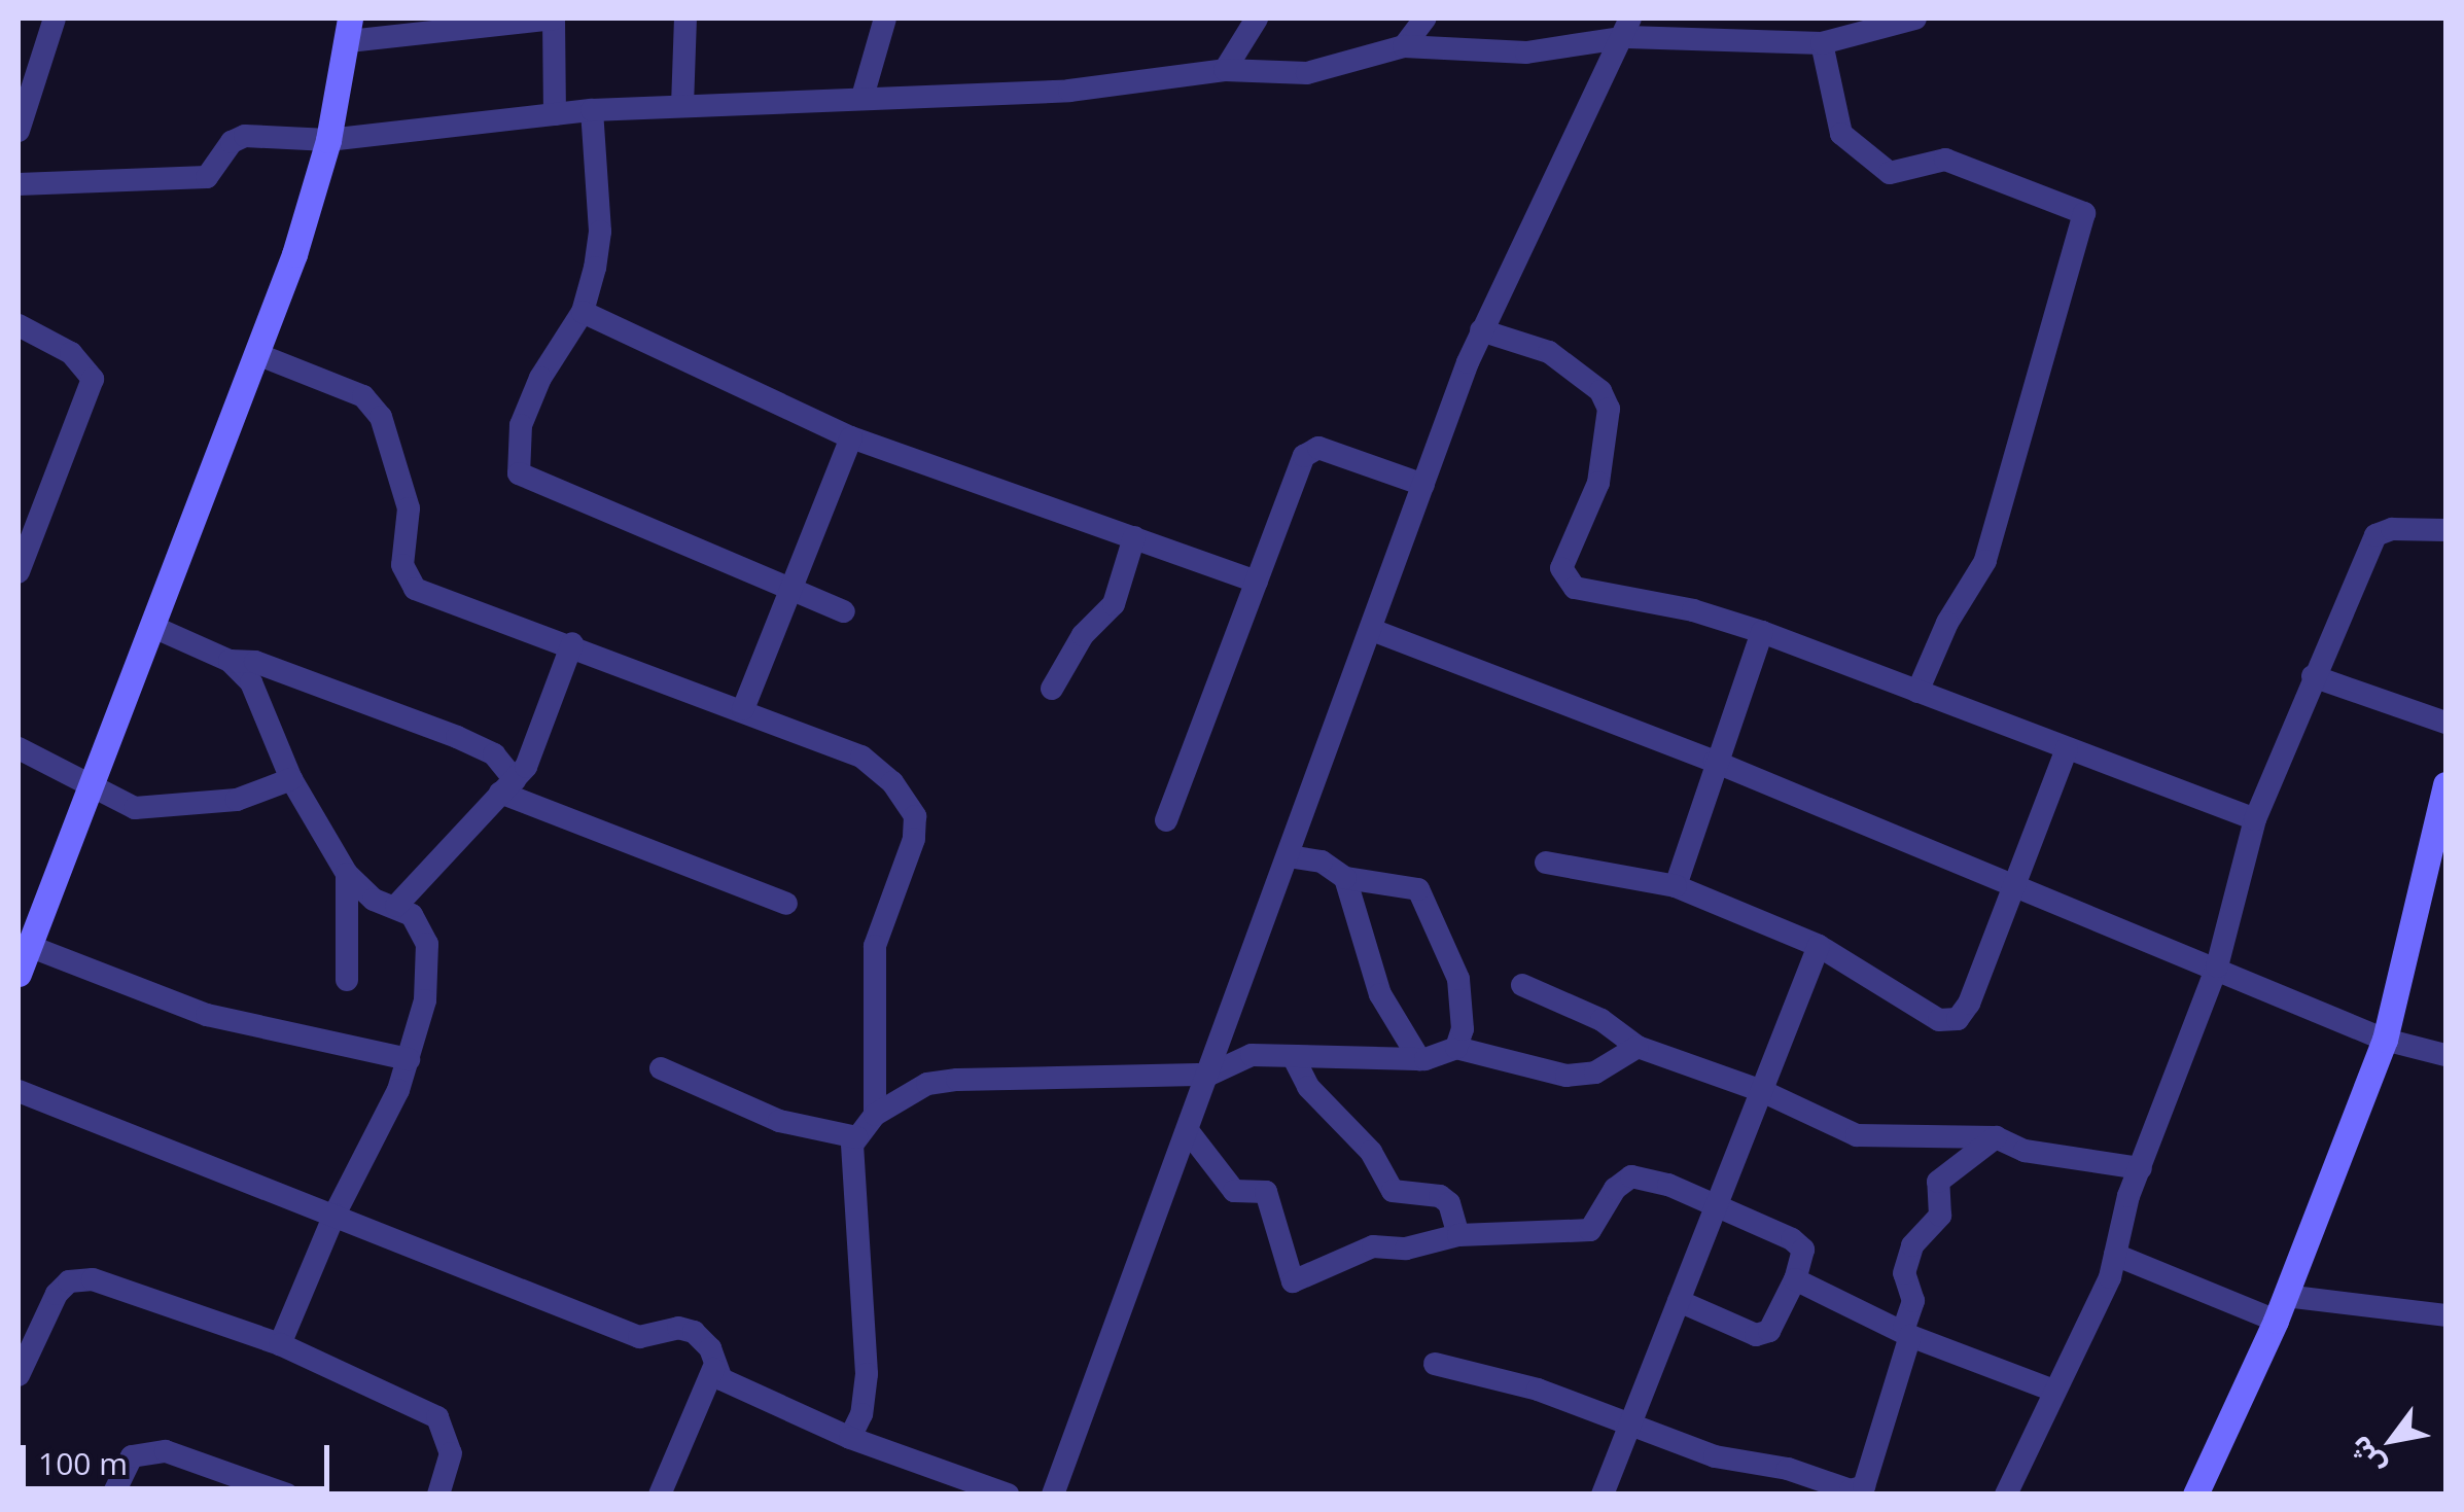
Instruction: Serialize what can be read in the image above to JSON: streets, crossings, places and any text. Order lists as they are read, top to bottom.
{
  "scale_bar": "100 m",
  "north": "bottom left"
}
